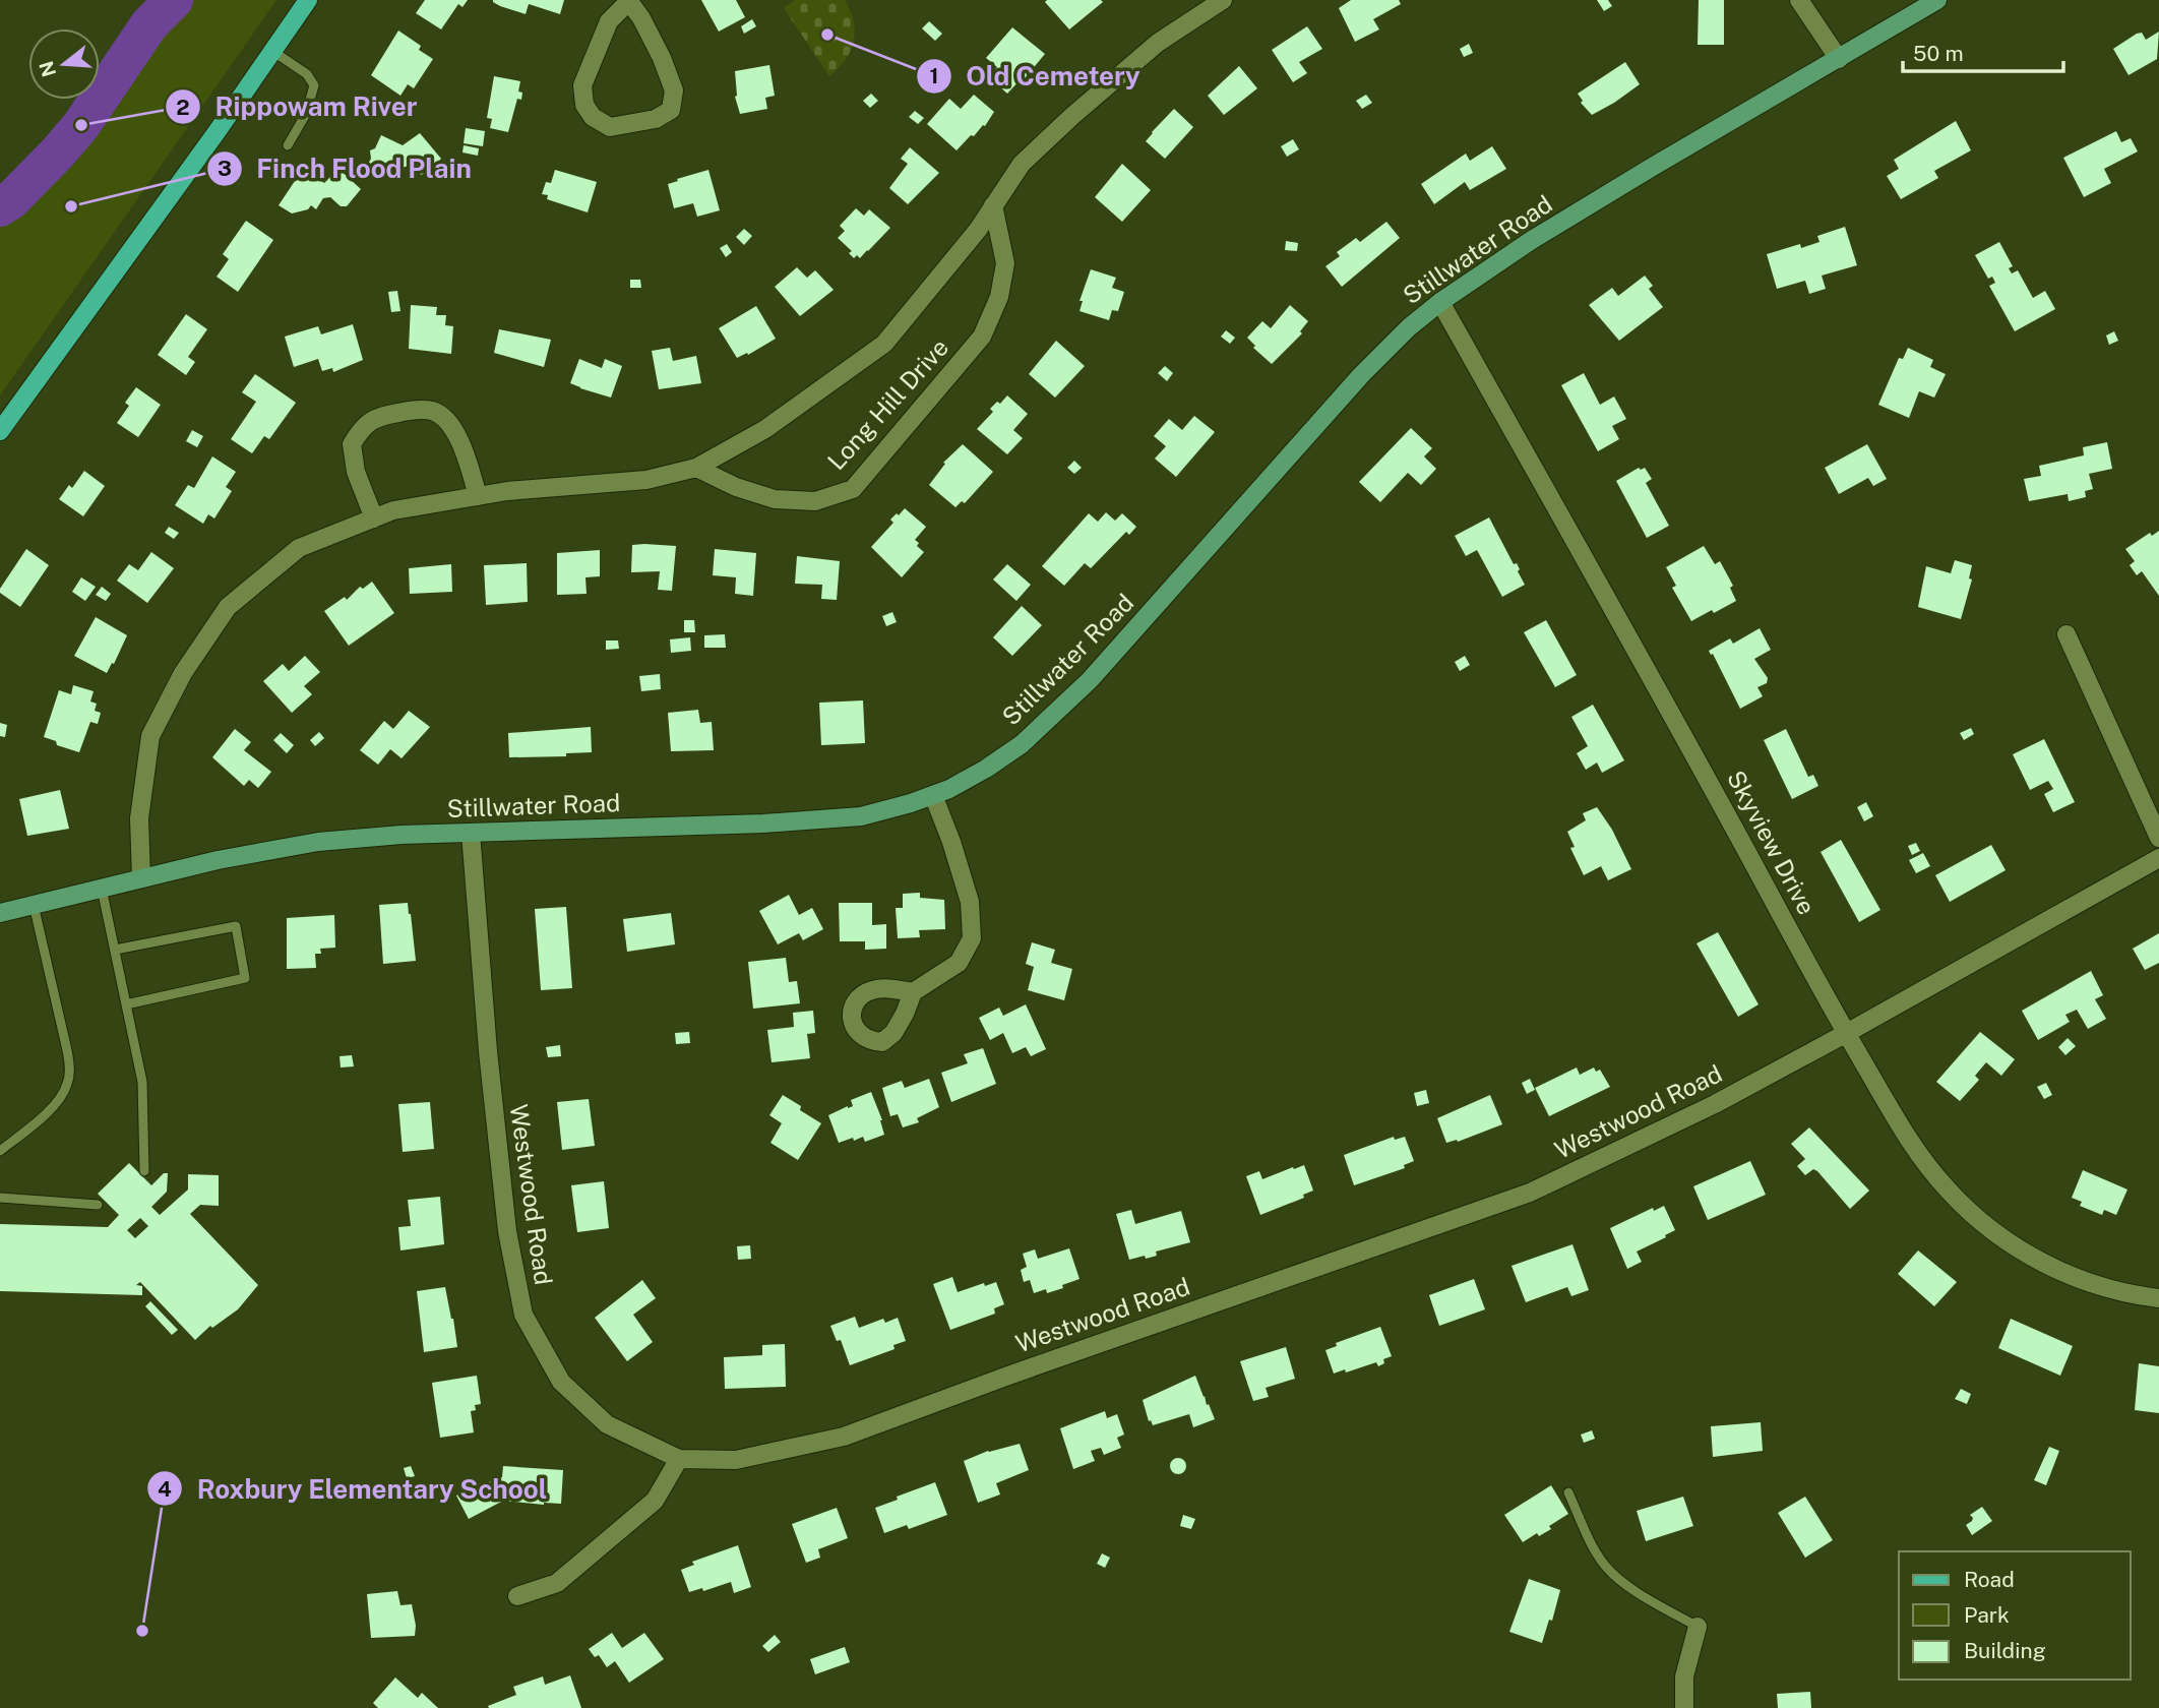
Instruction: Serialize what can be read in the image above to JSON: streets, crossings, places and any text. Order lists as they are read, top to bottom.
{
  "streets": {
    "main road": ["Stillwater Road"],
    "street": ["Long Hill Drive", "Skyview Drive", "Westwood Road"]
  },
  "crossings": [
    ["Stillwater Road", "Long Hill Drive"],
    ["Stillwater Road", "Skyview Drive"],
    ["Stillwater Road", "Westwood Road"],
    ["Skyview Drive", "Westwood Road"]
  ],
  "places": [
    "Old Cemetery",
    "Rippowam River",
    "Finch Flood Plain",
    "Roxbury Elementary School"
  ],
  "legend": ["Road", "Park", "Building"],
  "scale_bar": "50 m",
  "north": "left"
}
